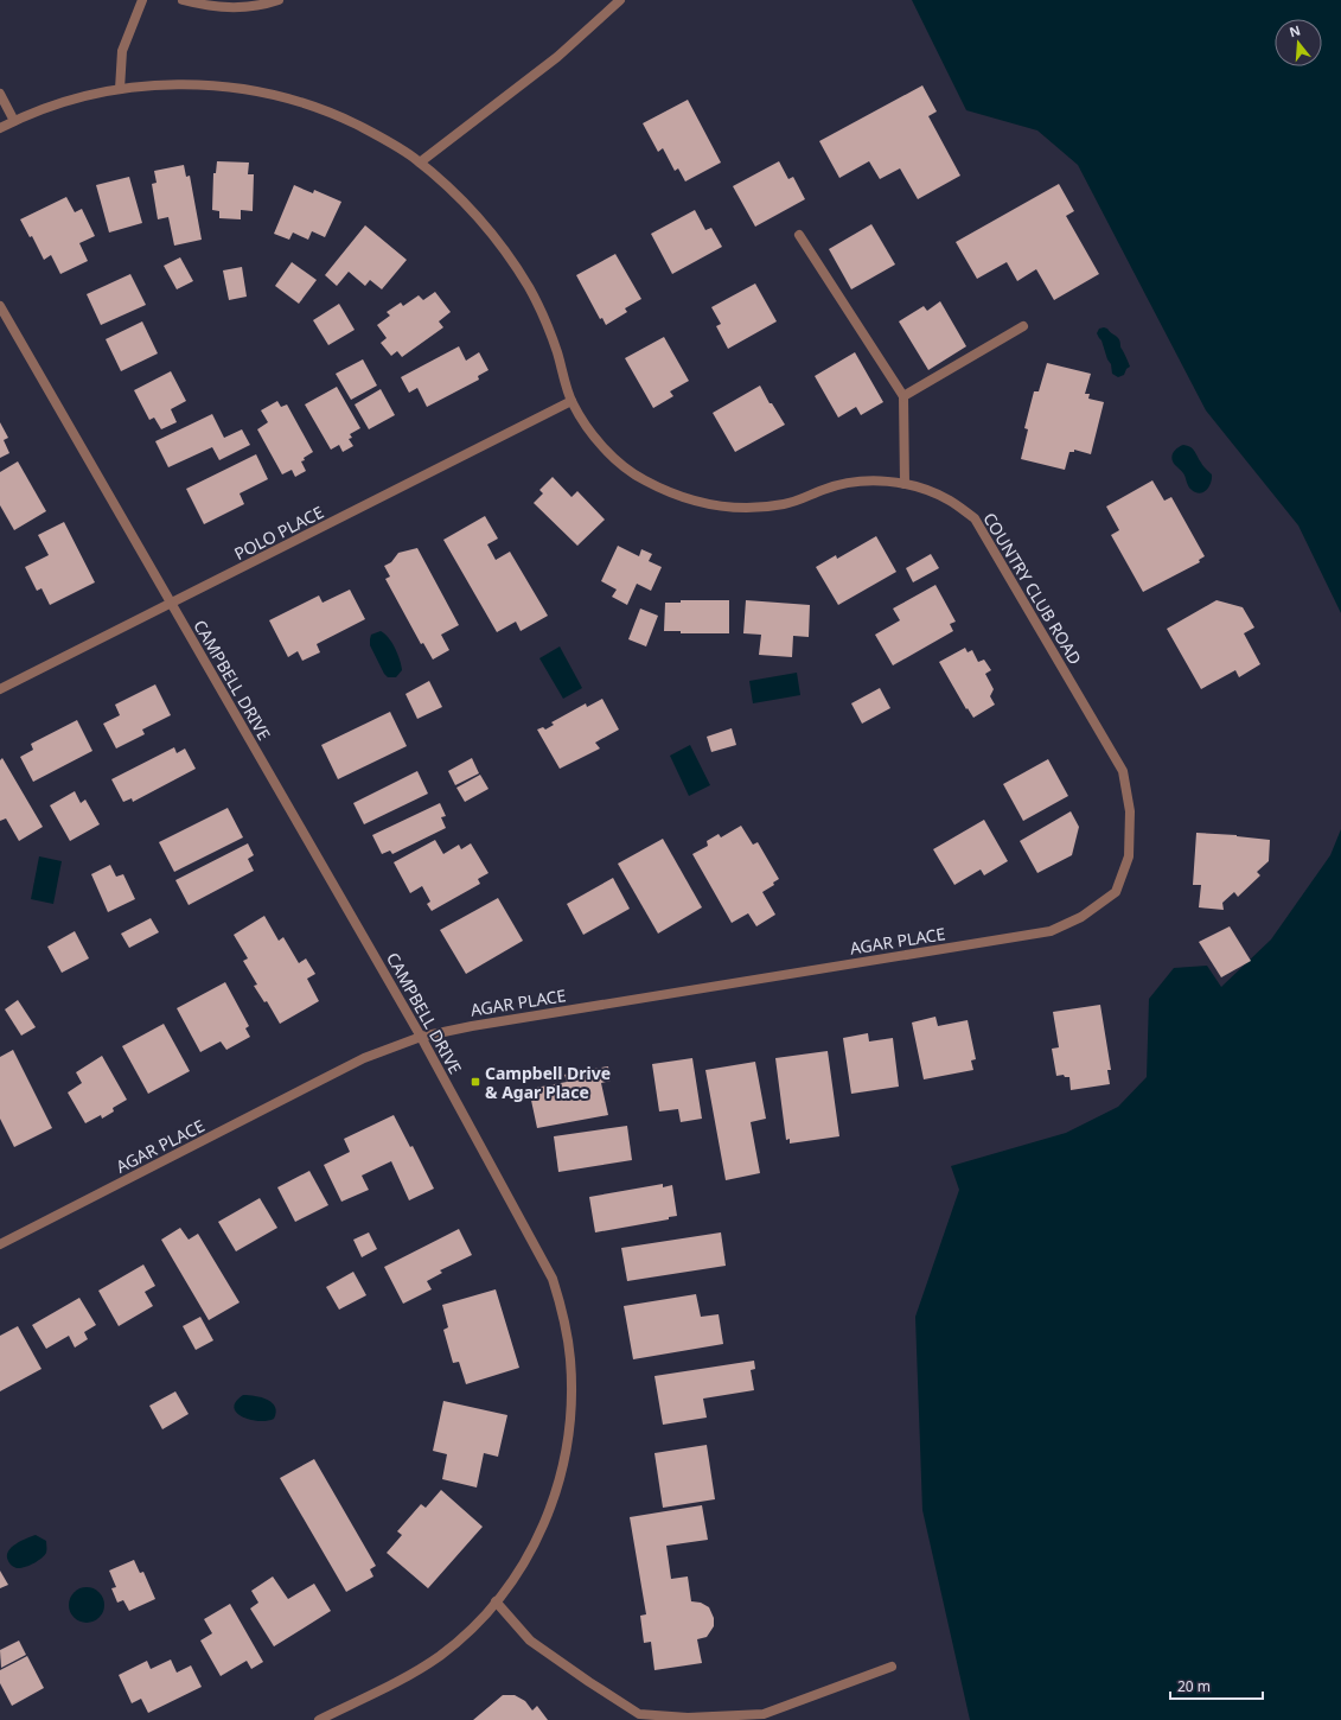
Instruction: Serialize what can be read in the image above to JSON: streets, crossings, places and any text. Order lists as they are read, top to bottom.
{
  "streets": {
    "street": [
      "POLO PLACE",
      "COUNTRY CLUB ROAD",
      "CAMPBELL DRIVE",
      "AGAR PLACE"
    ]
  },
  "crossings": [
    ["POLO PLACE", "COUNTRY CLUB ROAD"],
    ["POLO PLACE", "CAMPBELL DRIVE"],
    ["COUNTRY CLUB ROAD", "AGAR PLACE"],
    ["CAMPBELL DRIVE", "AGAR PLACE"]
  ],
  "places": {
    "transit": ["Campbell Drive & Agar Place"]
  },
  "scale_bar": "20 m",
  "north": "top"
}
